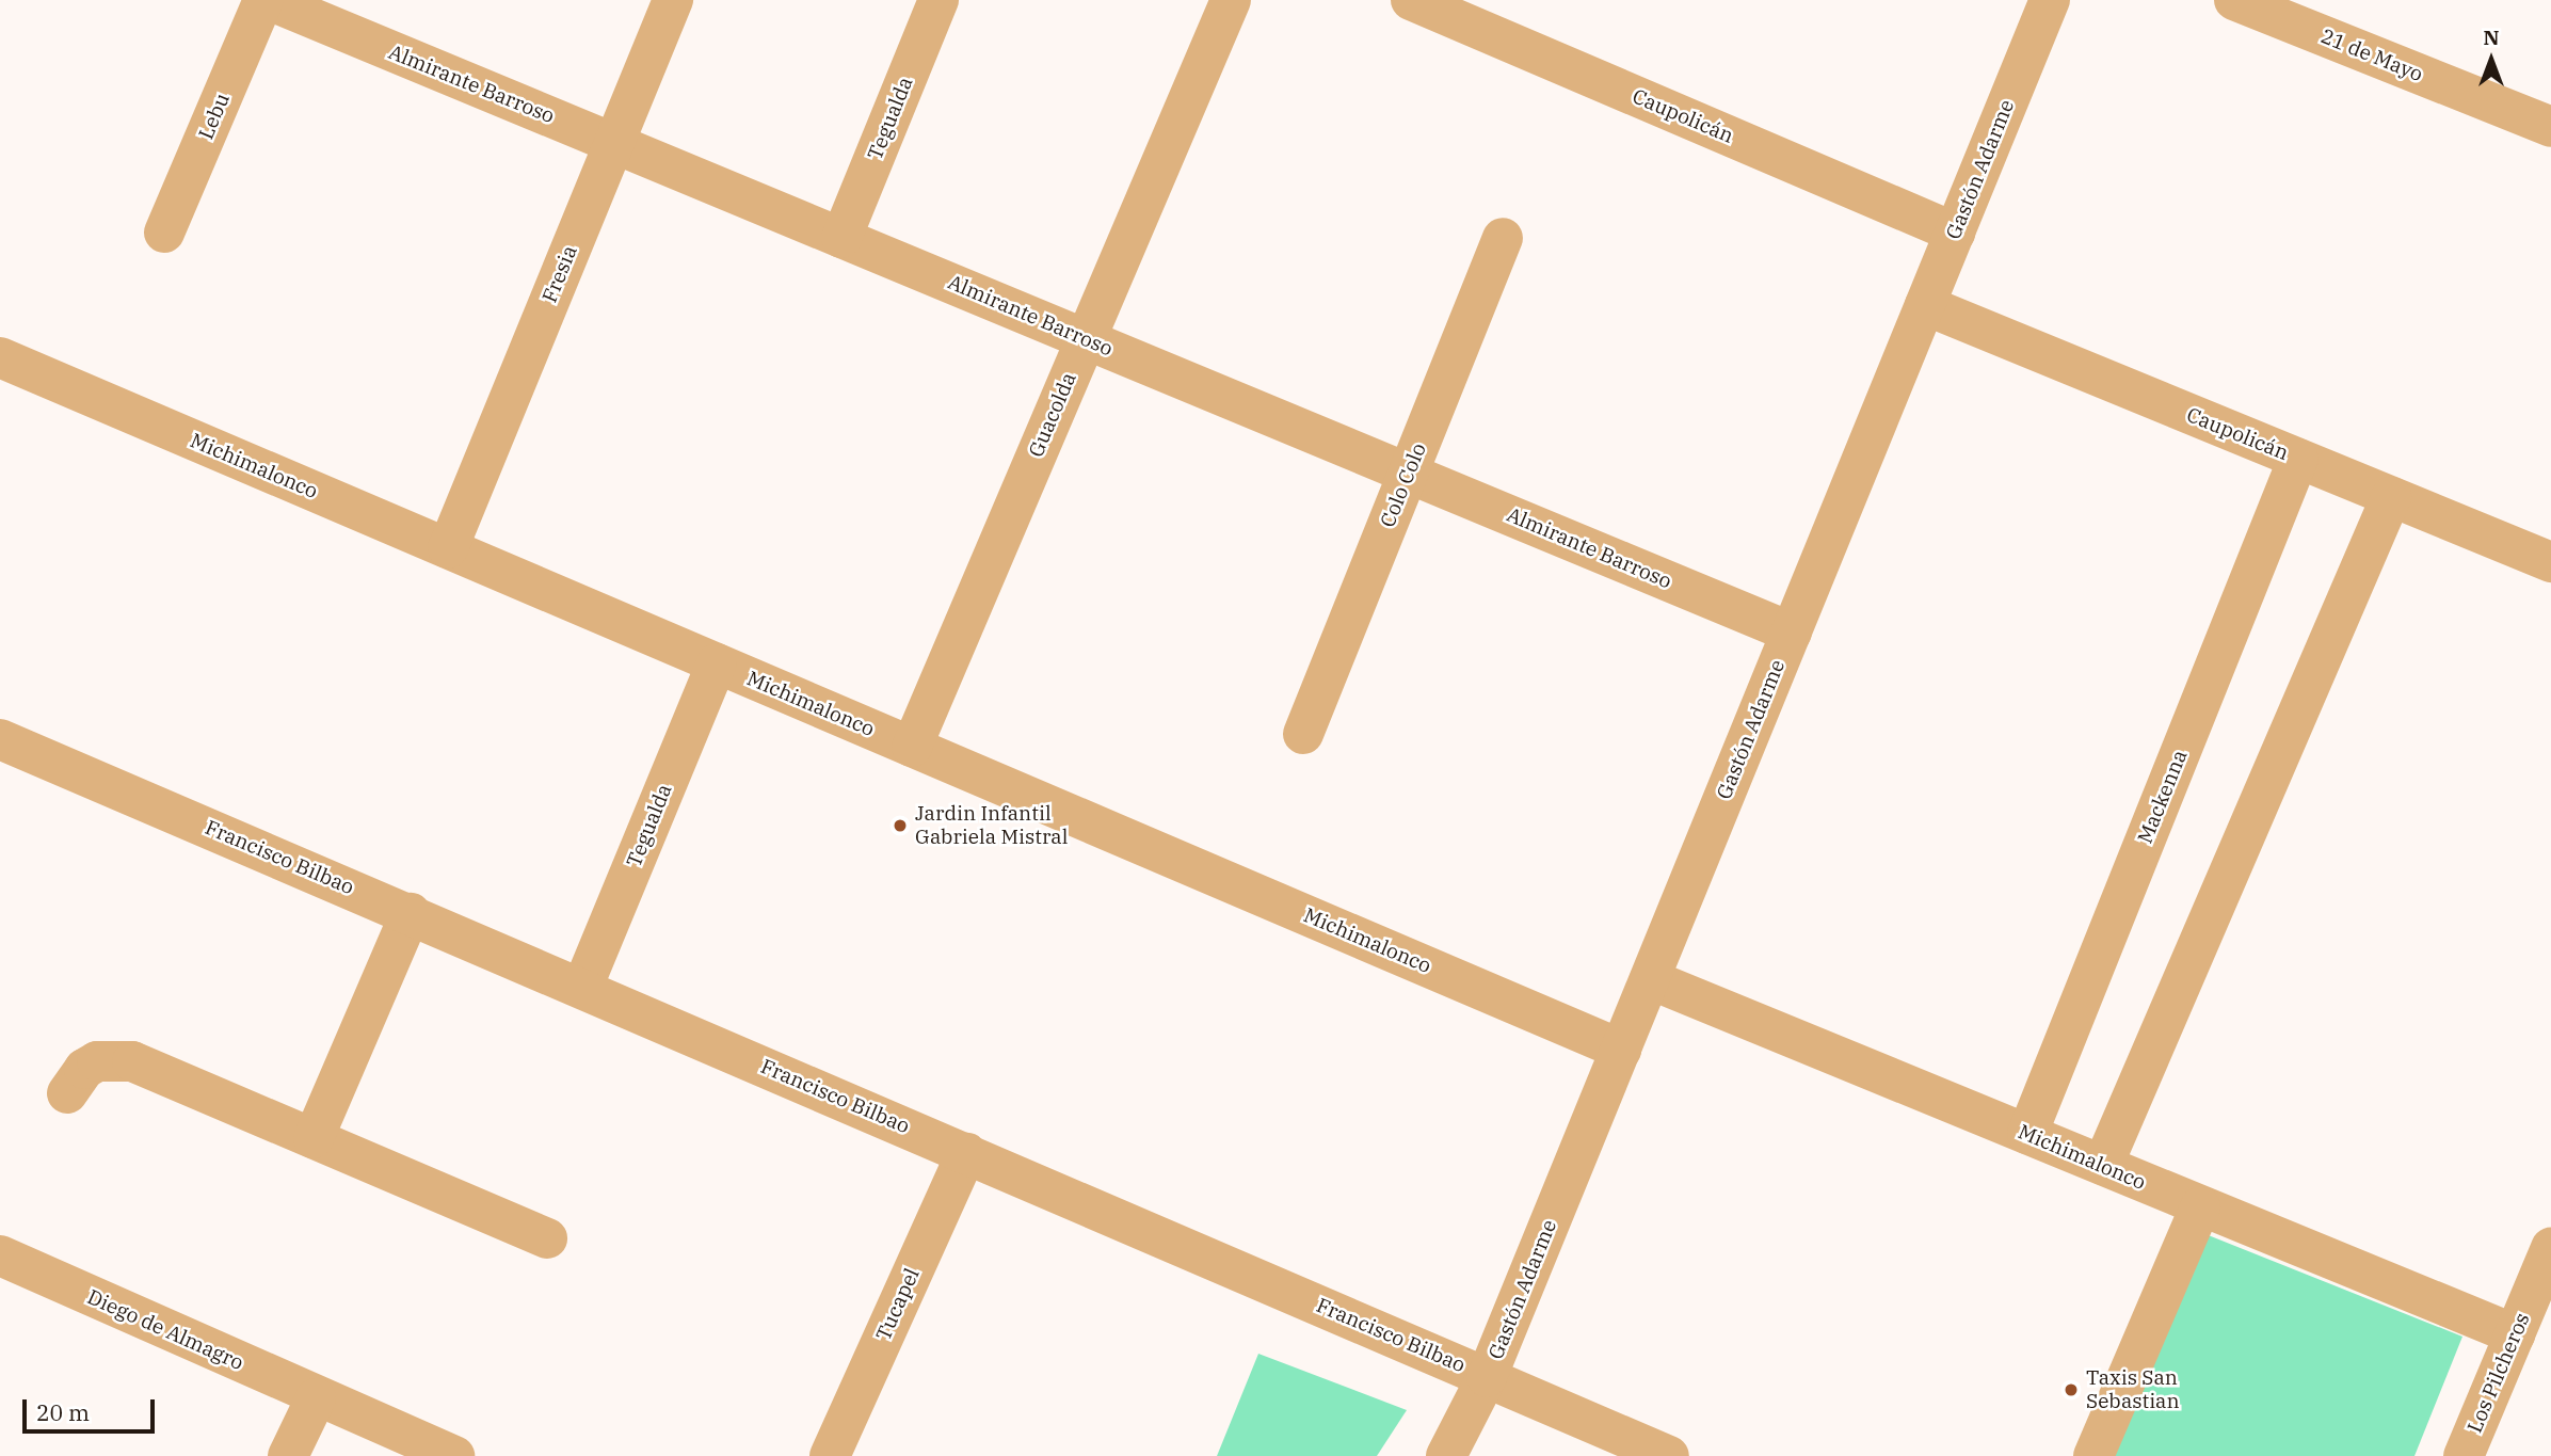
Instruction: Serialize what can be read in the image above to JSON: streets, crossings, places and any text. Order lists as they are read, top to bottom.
{
  "streets": {
    "street": [
      "21 de Mayo",
      "Almirante Barroso",
      "Lebu",
      "Caupolicán",
      "Tegualda",
      "Gastón Adarme",
      "Fresia",
      "Guacolda",
      "Michimalonco",
      "Colo Colo",
      "Mackenna",
      "Francisco Bilbao",
      "Tucapel",
      "Diego de Almagro",
      "Los Pilcheros"
    ]
  },
  "crossings": [
    ["Almirante Barroso", "Lebu"],
    ["Almirante Barroso", "Tegualda"],
    ["Almirante Barroso", "Gastón Adarme"],
    ["Almirante Barroso", "Fresia"],
    ["Almirante Barroso", "Guacolda"],
    ["Almirante Barroso", "Colo Colo"],
    ["Caupolicán", "Gastón Adarme"],
    ["Caupolicán", "Mackenna"],
    ["Tegualda", "Michimalonco"],
    ["Tegualda", "Francisco Bilbao"],
    ["Gastón Adarme", "Michimalonco"],
    ["Gastón Adarme", "Francisco Bilbao"],
    ["Fresia", "Michimalonco"],
    ["Guacolda", "Michimalonco"],
    ["Michimalonco", "Mackenna"],
    ["Michimalonco", "Los Pilcheros"],
    ["Francisco Bilbao", "Tucapel"]
  ],
  "places": ["Jardin Infantil Gabriela Mistral", "Taxis San Sebastian"],
  "scale_bar": "20 m",
  "north": "top"
}
